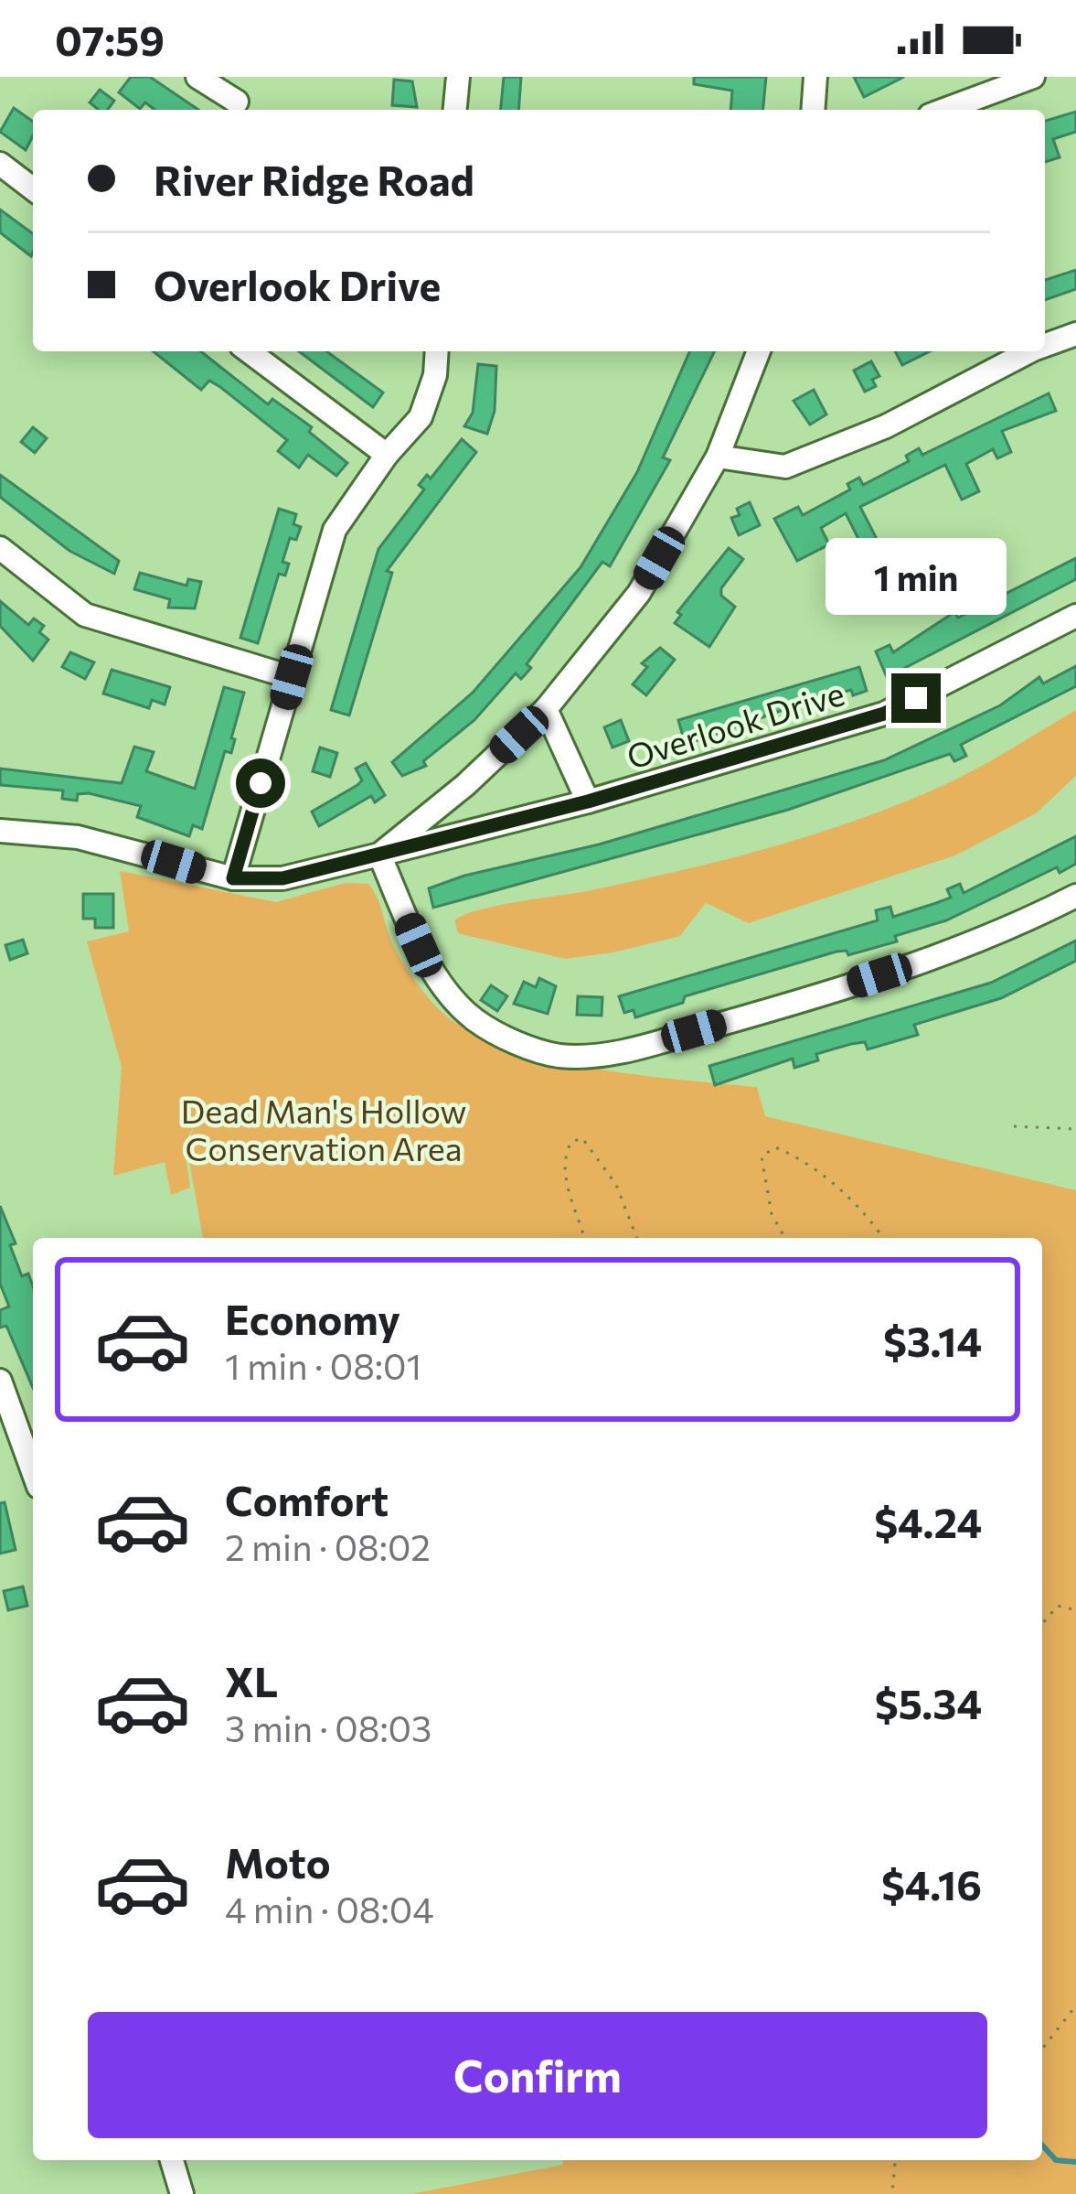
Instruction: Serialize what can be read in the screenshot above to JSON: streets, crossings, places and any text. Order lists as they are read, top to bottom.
{
  "streets": {
    "street": ["Overlook Drive"]
  },
  "parks": ["Dead Man's Hollow Conservation Area"],
  "page": {
    "status": "07:59",
    "banner": ["River Ridge Road", "Overlook Drive"],
    "bubble": "1 min",
    "list": [
      {
        "name": "Economy",
        "note": "1 min · 08:01",
        "value": "$3.14"
      },
      {
        "name": "Comfort",
        "note": "2 min · 08:02",
        "value": "$4.24"
      },
      {
        "name": "XL",
        "note": "3 min · 08:03",
        "value": "$5.34"
      },
      {
        "name": "Moto",
        "note": "4 min · 08:04",
        "value": "$4.16"
      }
    ],
    "buttons": "Confirm"
  }
}
